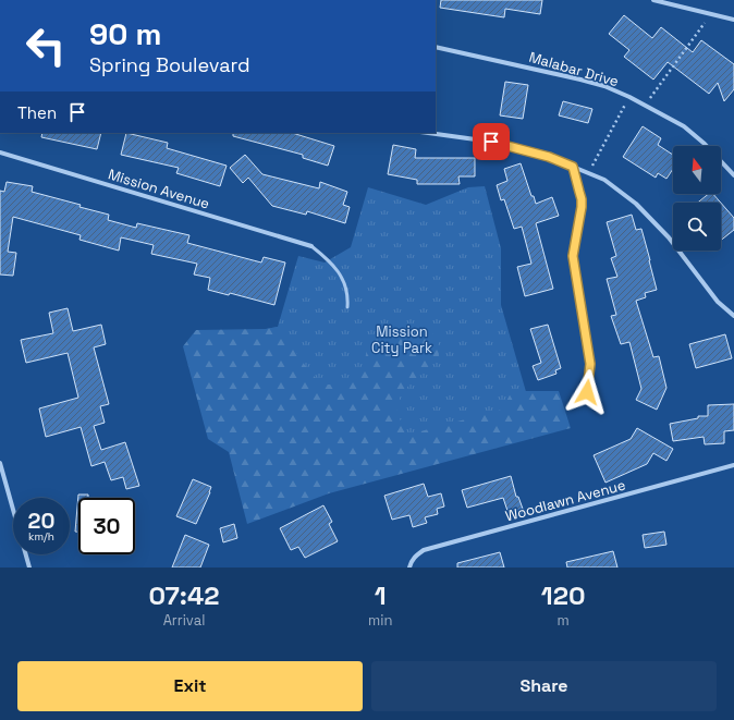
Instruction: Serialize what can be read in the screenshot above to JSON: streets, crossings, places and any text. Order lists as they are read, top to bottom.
{
  "streets": {
    "street": ["Malabar Drive", "Mission Avenue", "Woodlawn Avenue"]
  },
  "parks": ["Mission City Park"],
  "north": "top",
  "page": {
    "turn": ["90 m", "Spring Boulevard"],
    "then": "Then",
    "speed": "20 km/h",
    "limit": "30",
    "eta": [
      "07:42",
      "Arrival",
      "1",
      "min",
      "120",
      "m"
    ],
    "buttons": ["Exit", "Share"]
  }
}
